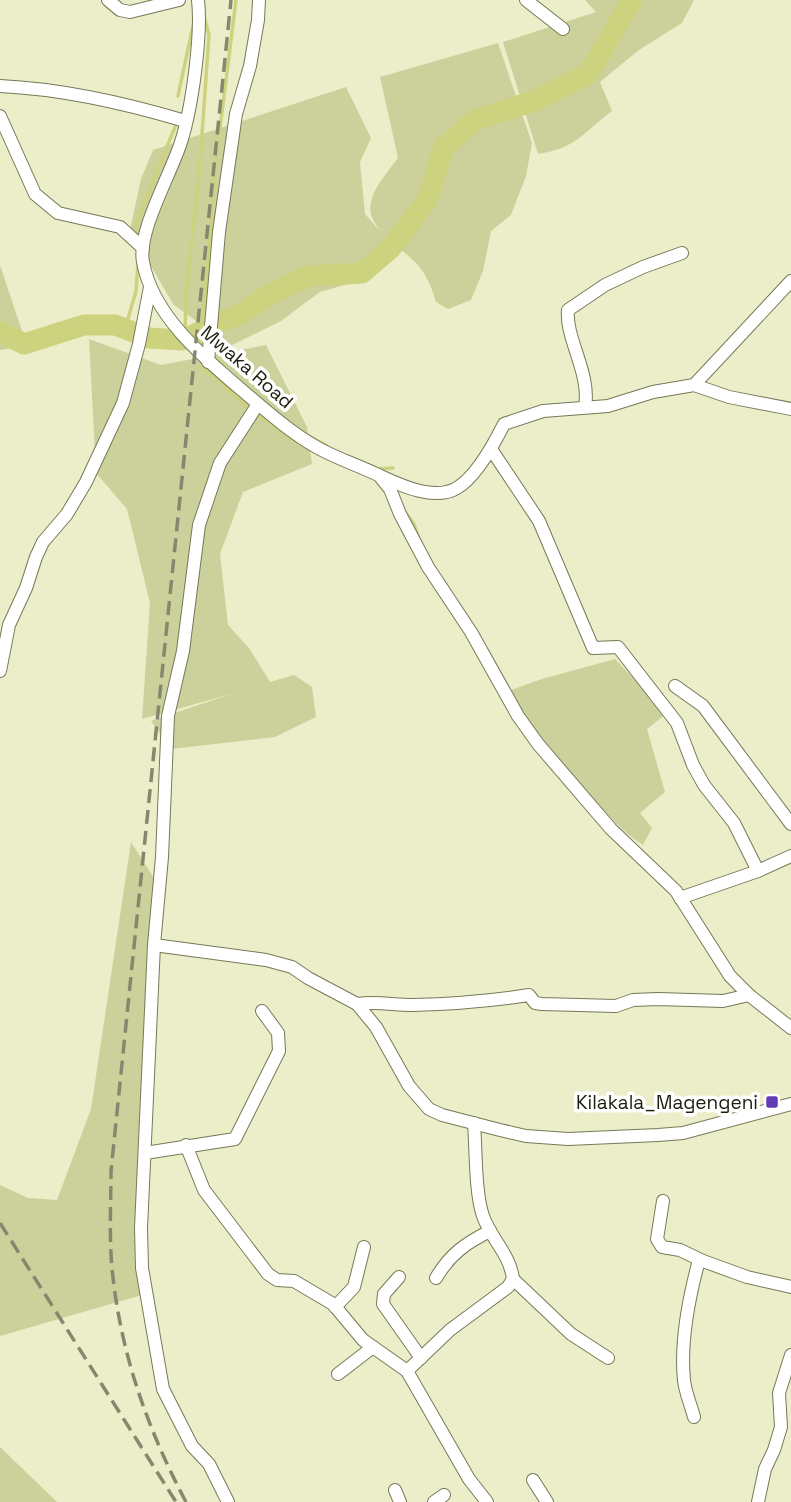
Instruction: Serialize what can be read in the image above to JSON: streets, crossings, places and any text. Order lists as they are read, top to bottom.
{
  "streets": {
    "street": ["Mwaka Road"]
  },
  "places": {
    "transit": ["Kilakala_Magengeni"]
  }
}
